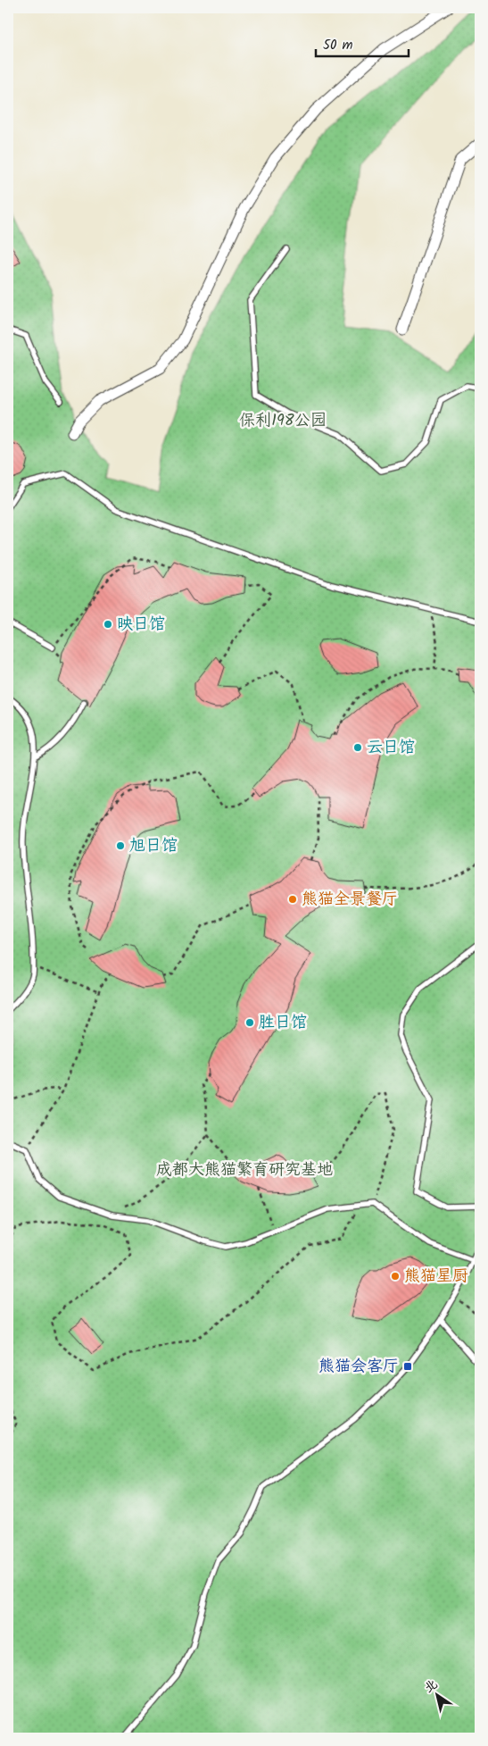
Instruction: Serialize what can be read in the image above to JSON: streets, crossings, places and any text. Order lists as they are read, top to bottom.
{
  "parks": ["保利198公园", "成都大熊猫繁育研究基地"],
  "places": {
    "other": [
      "映日馆",
      "云日馆",
      "旭日馆",
      "熊猫全景餐厅",
      "胜日馆",
      "熊猫星厨"
    ],
    "transit": ["熊猫会客厅"]
  },
  "scale_bar": "50 m",
  "north": "top left"
}
